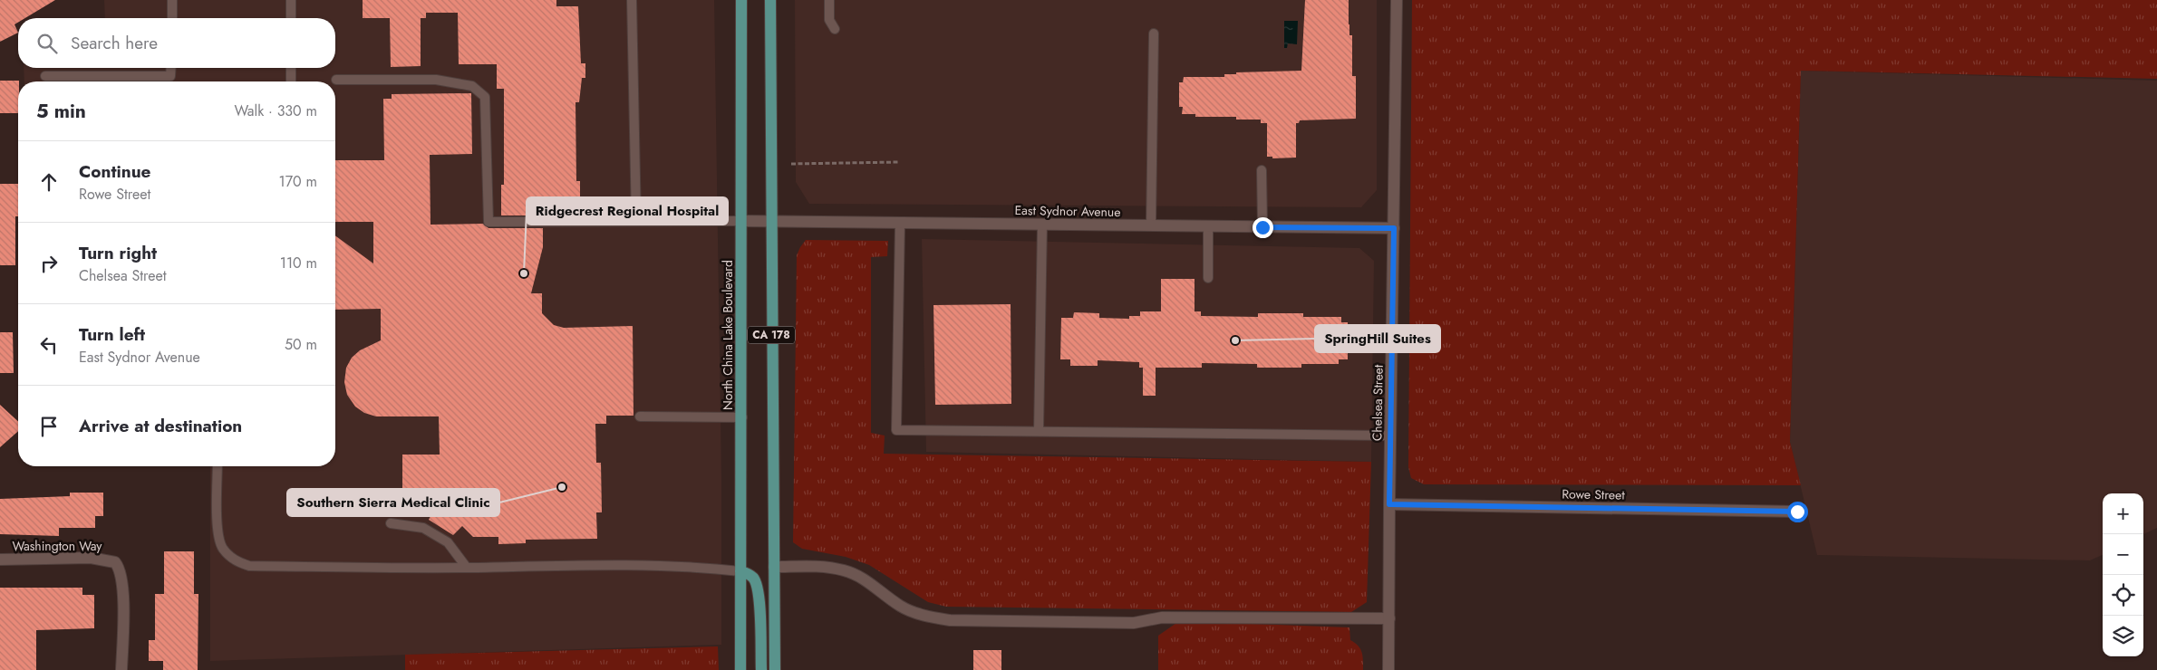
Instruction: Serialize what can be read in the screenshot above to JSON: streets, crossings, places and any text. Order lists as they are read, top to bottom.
{
  "streets": {
    "main road": ["North China Lake Boulevard", "CA 178"],
    "street": [
      "East Sydnor Avenue",
      "Chelsea Street",
      "Rowe Street",
      "Washington Way"
    ]
  },
  "crossings": [
    ["East Sydnor Avenue", "North China Lake Boulevard"],
    ["East Sydnor Avenue", "CA 178"],
    ["East Sydnor Avenue", "Chelsea Street"],
    ["Chelsea Street", "Rowe Street"]
  ],
  "places": ["Ridgecrest Regional Hospital", "SpringHill Suites", "Southern Sierra Medical Clinic"],
  "page": {
    "search": "Search here",
    "heading": ["5 min", "Walk · 330 m"],
    "list": [
      ["Continue", "Rowe Street", "170 m"],
      ["Turn right", "Chelsea Street", "110 m"],
      ["Turn left", "East Sydnor Avenue", "50 m"],
      "Arrive at destination"
    ],
    "map_buttons": ["+", "−"]
  }
}
